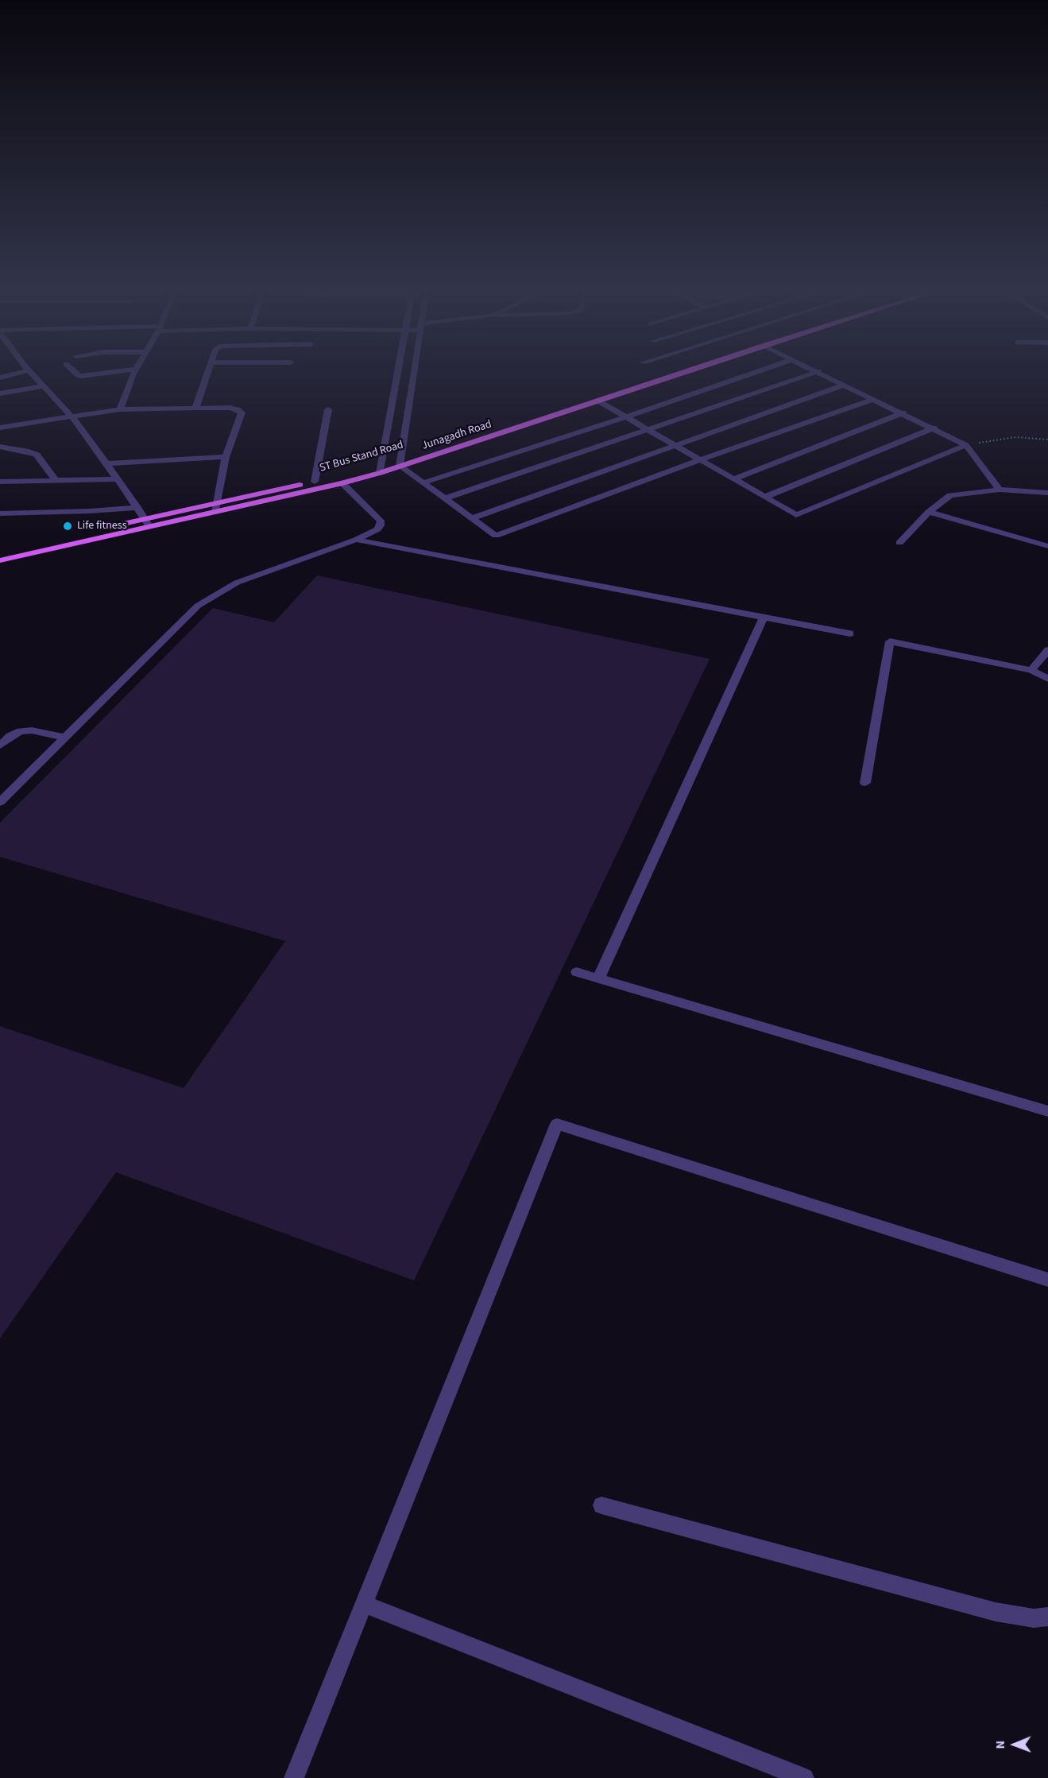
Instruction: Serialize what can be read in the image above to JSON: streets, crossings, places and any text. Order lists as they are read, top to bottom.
{
  "streets": {
    "main road": ["Junagadh Road", "ST Bus Stand Road"]
  },
  "crossings": [
    ["Junagadh Road", "ST Bus Stand Road"]
  ],
  "places": ["Life fitness"],
  "north": "left"
}
